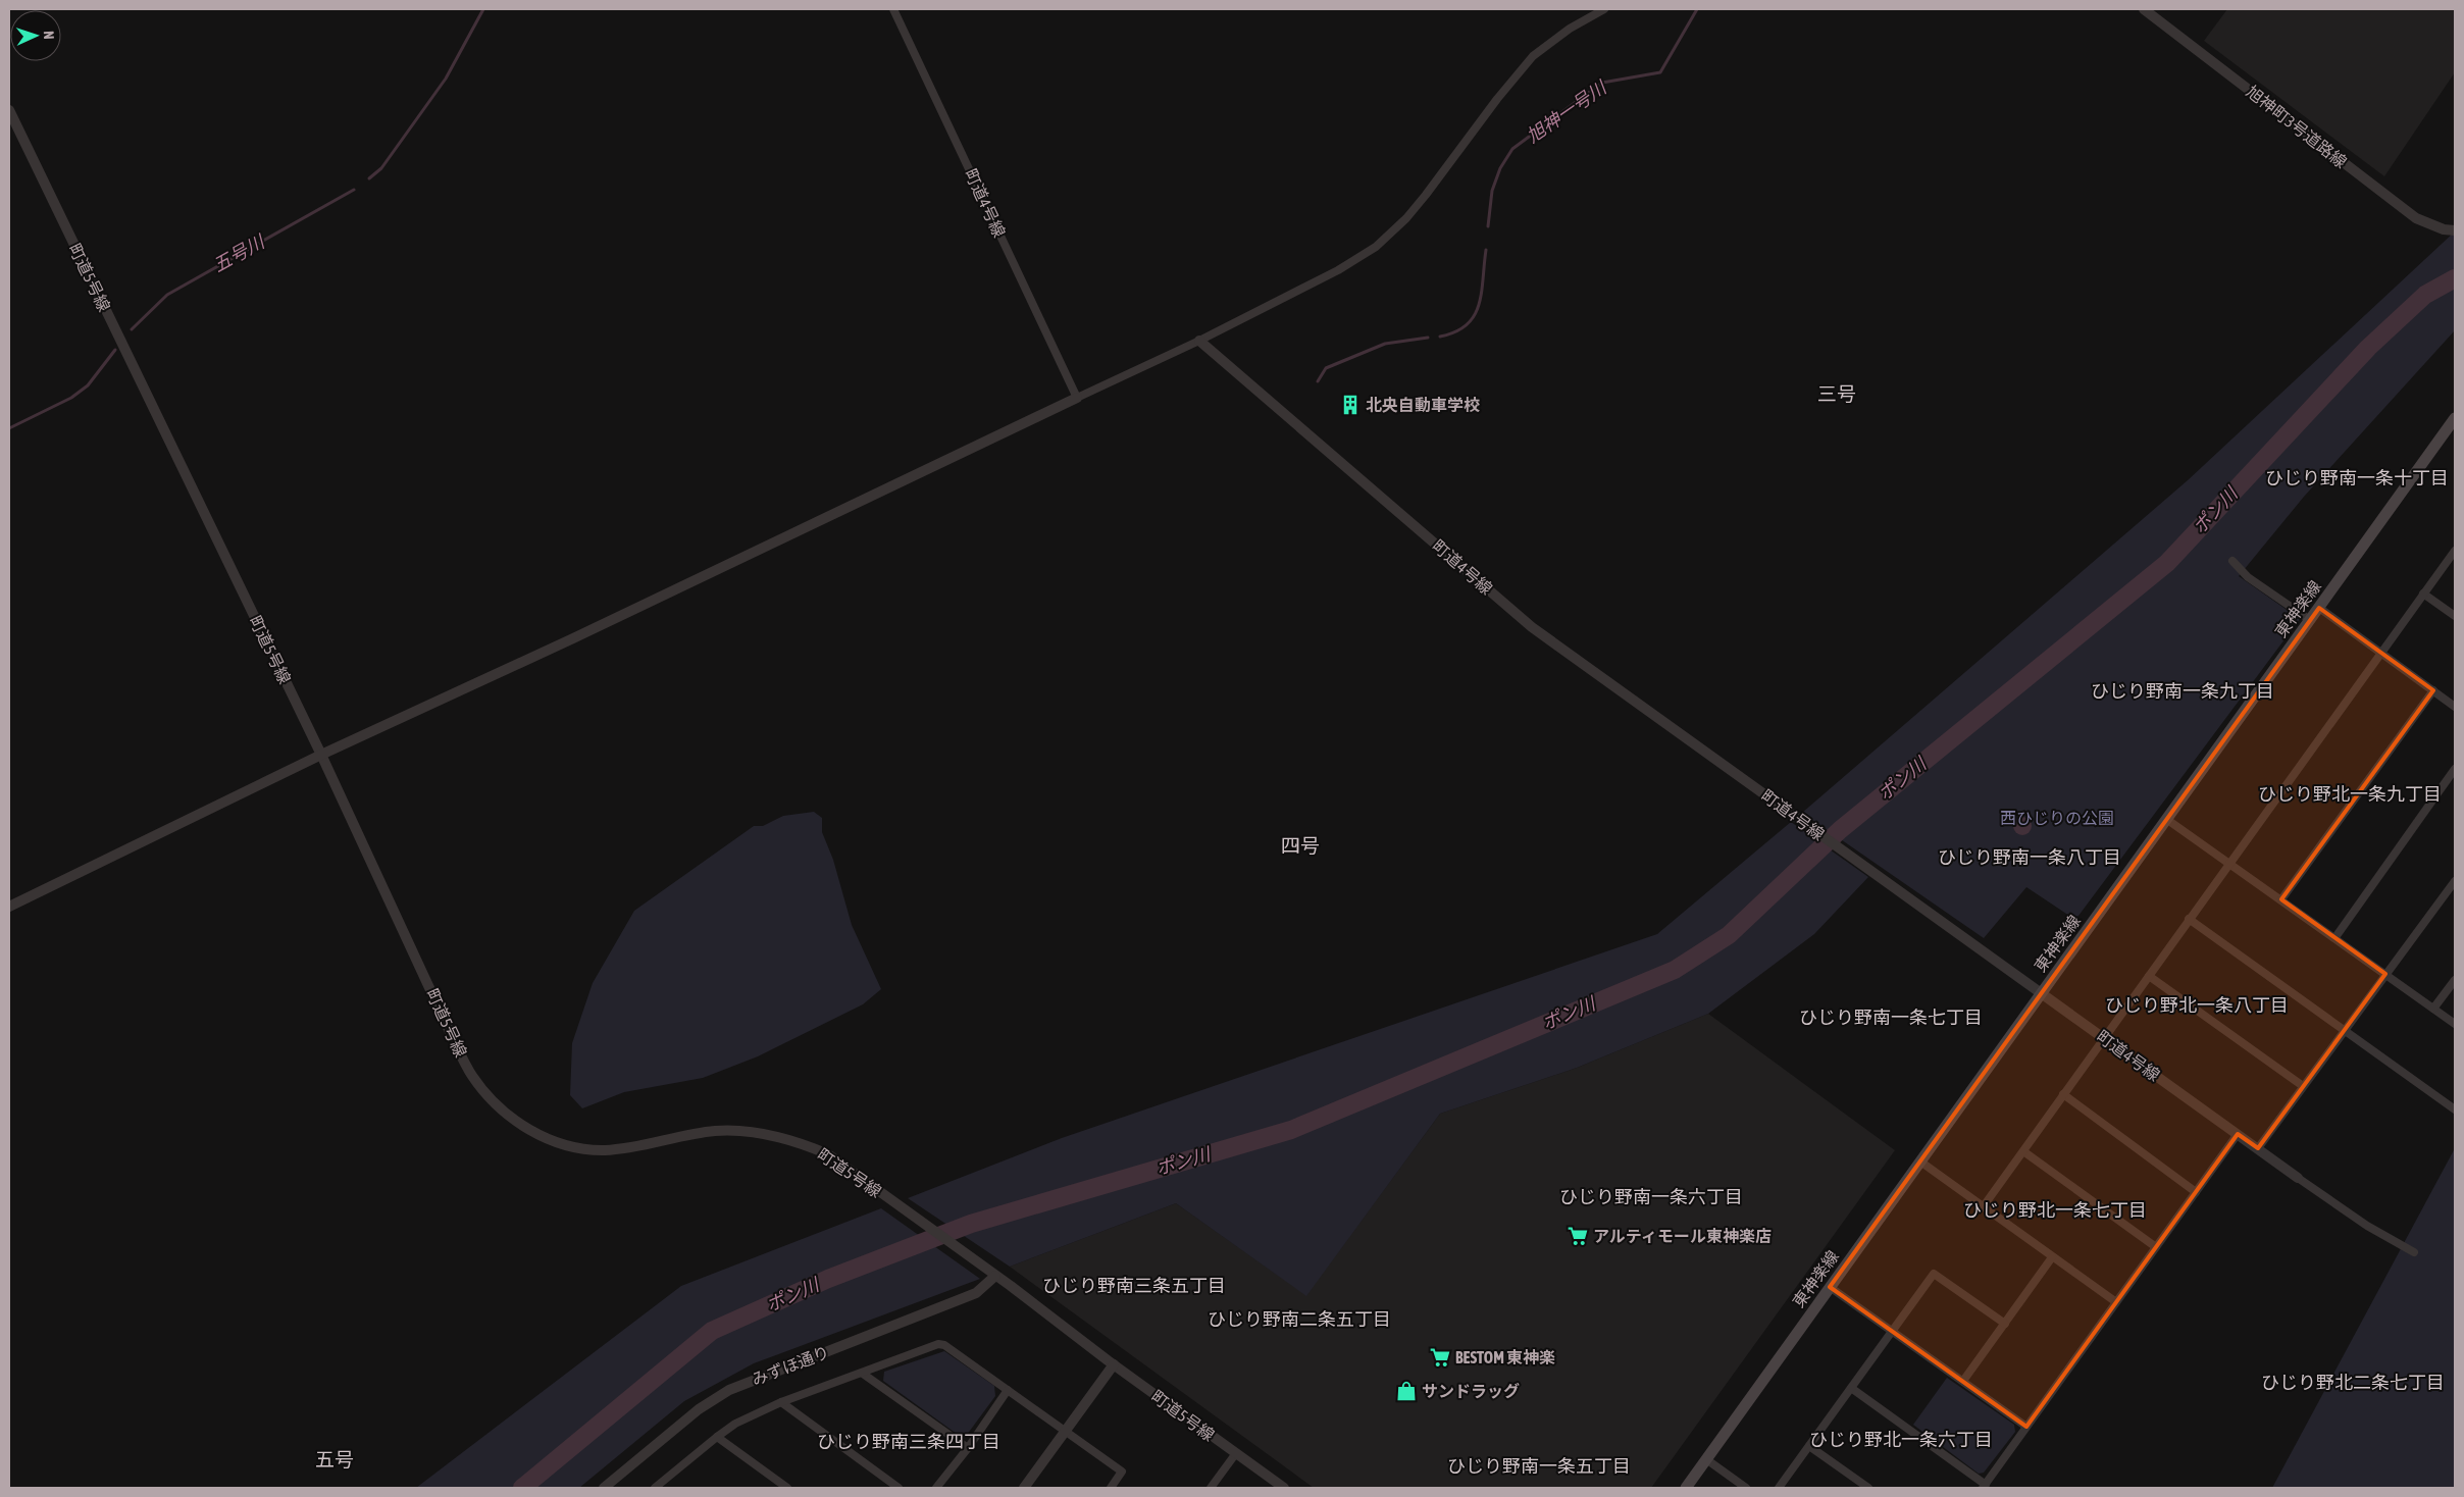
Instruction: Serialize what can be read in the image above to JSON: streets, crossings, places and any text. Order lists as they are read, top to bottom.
{
  "streets": {
    "main road": ["東神楽線"],
    "street": [
      "旭神町3号道路線",
      "町道4号線",
      "町道5号線",
      "みずほ通り"
    ]
  },
  "crossings": [
    ["町道4号線", "東神楽線"],
    ["町道5号線", "みずほ通り"]
  ],
  "districts": [
    "三号",
    "ひじり野南一条十丁目",
    "ひじり野南一条九丁目",
    "ひじり野北一条九丁目",
    "四号",
    "ひじり野南一条八丁目",
    "ひじり野北一条八丁目",
    "ひじり野南一条七丁目",
    "ひじり野南一条六丁目",
    "ひじり野北一条七丁目",
    "ひじり野南三条五丁目",
    "ひじり野南二条五丁目",
    "ひじり野北二条七丁目",
    "ひじり野北一条六丁目",
    "ひじり野南三条四丁目",
    "五号",
    "ひじり野南一条五丁目"
  ],
  "water": ["旭神一号川", "五号川", "ポン川"],
  "parks": ["西ひじりの公園"],
  "places": {
    "building": ["北央自動車学校"],
    "supermarket": ["アルティモール東神楽店", "BESTOM 東神楽"],
    "shop": ["サンドラッグ"]
  },
  "north": "right"
}
